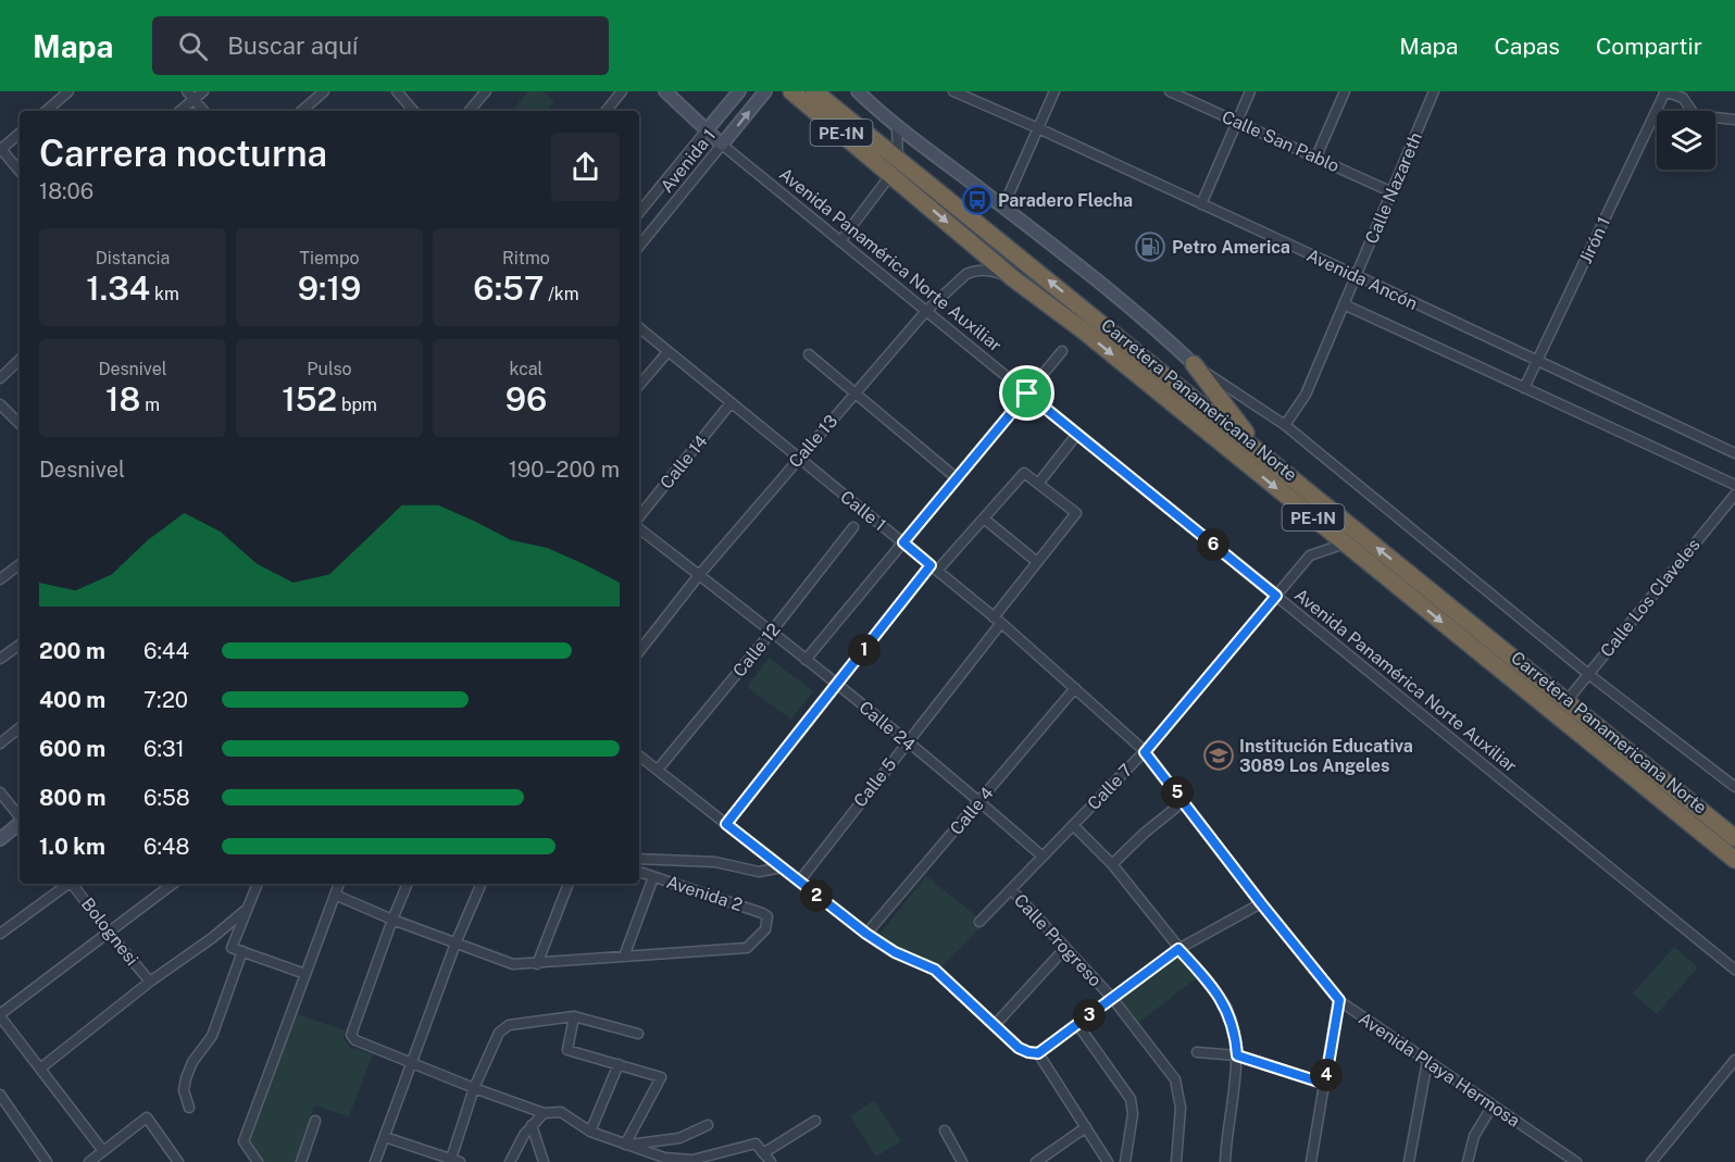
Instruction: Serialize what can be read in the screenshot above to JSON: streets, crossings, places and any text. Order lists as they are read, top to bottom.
{
  "streets": {
    "highway": ["PE-1N", "Carretera Panamericana Norte"],
    "main road": ["Avenida 1", "Avenida Panamérica Norte Auxiliar"],
    "street": [
      "Calle San Pablo",
      "Calle Nazareth",
      "Jirón 1",
      "Avenida Ancón",
      "Calle 13",
      "Calle 14",
      "Calle 1",
      "Calle Los Claveles",
      "Calle 12",
      "Calle 24",
      "Calle 5",
      "Calle 7",
      "Calle 4",
      "Avenida 2",
      "Bolognesi",
      "Calle Progreso",
      "Avenida Playa Hermosa"
    ]
  },
  "crossings": [
    ["Calle San Pablo", "Calle Nazareth"],
    ["Avenida 1", "Avenida Panamérica Norte Auxiliar"],
    ["Calle Nazareth", "Avenida Ancón"],
    ["Jirón 1", "Avenida Ancón"],
    ["Avenida Panamérica Norte Auxiliar", "Calle 13"],
    ["Avenida Panamérica Norte Auxiliar", "Calle 7"],
    ["Carretera Panamericana Norte", "Calle 13"],
    ["Carretera Panamericana Norte", "Calle Los Claveles"],
    ["Carretera Panamericana Norte", "Calle 7"],
    ["Calle 13", "Calle 1"],
    ["Calle 13", "Calle 24"],
    ["Calle 14", "Calle 1"],
    ["Calle 1", "Calle 5"],
    ["Calle 1", "Calle 7"],
    ["Calle 1", "Calle 4"],
    ["Calle 1", "Avenida Playa Hermosa"],
    ["Calle 12", "Calle 24"],
    ["Calle 24", "Calle 5"],
    ["Calle 24", "Calle 7"],
    ["Calle 24", "Calle 4"],
    ["Calle 7", "Calle Progreso"],
    ["Calle 7", "Avenida Playa Hermosa"]
  ],
  "places": {
    "bus stop": ["Paradero Flecha"],
    "fuel station": ["Petro America"],
    "school or university": ["Institución Educativa 3089 Los Angeles"]
  },
  "page": {
    "header": "Mapa",
    "search": "Buscar aquí",
    "nav": ["Mapa", "Capas", "Compartir"],
    "heading": ["Carrera nocturna", "18:06"],
    "stats": [
      ["Distancia", "1.34 km"],
      ["Tiempo", "9:19"],
      ["Ritmo", "6:57 /km"],
      ["Desnivel", "18 m"],
      ["Pulso", "152 bpm"],
      ["kcal", "96"]
    ],
    "chart": ["Desnivel", "190–200 m"],
    "pins": [
      "6",
      "1",
      "5",
      "2",
      "3",
      "4"
    ],
    "list": [
      {
        "name": "200 m",
        "note": "6:44"
      },
      {
        "name": "400 m",
        "note": "7:20"
      },
      {
        "name": "600 m",
        "note": "6:31"
      },
      {
        "name": "800 m",
        "note": "6:58"
      },
      {
        "name": "1.0 km",
        "note": "6:48"
      }
    ]
  }
}
